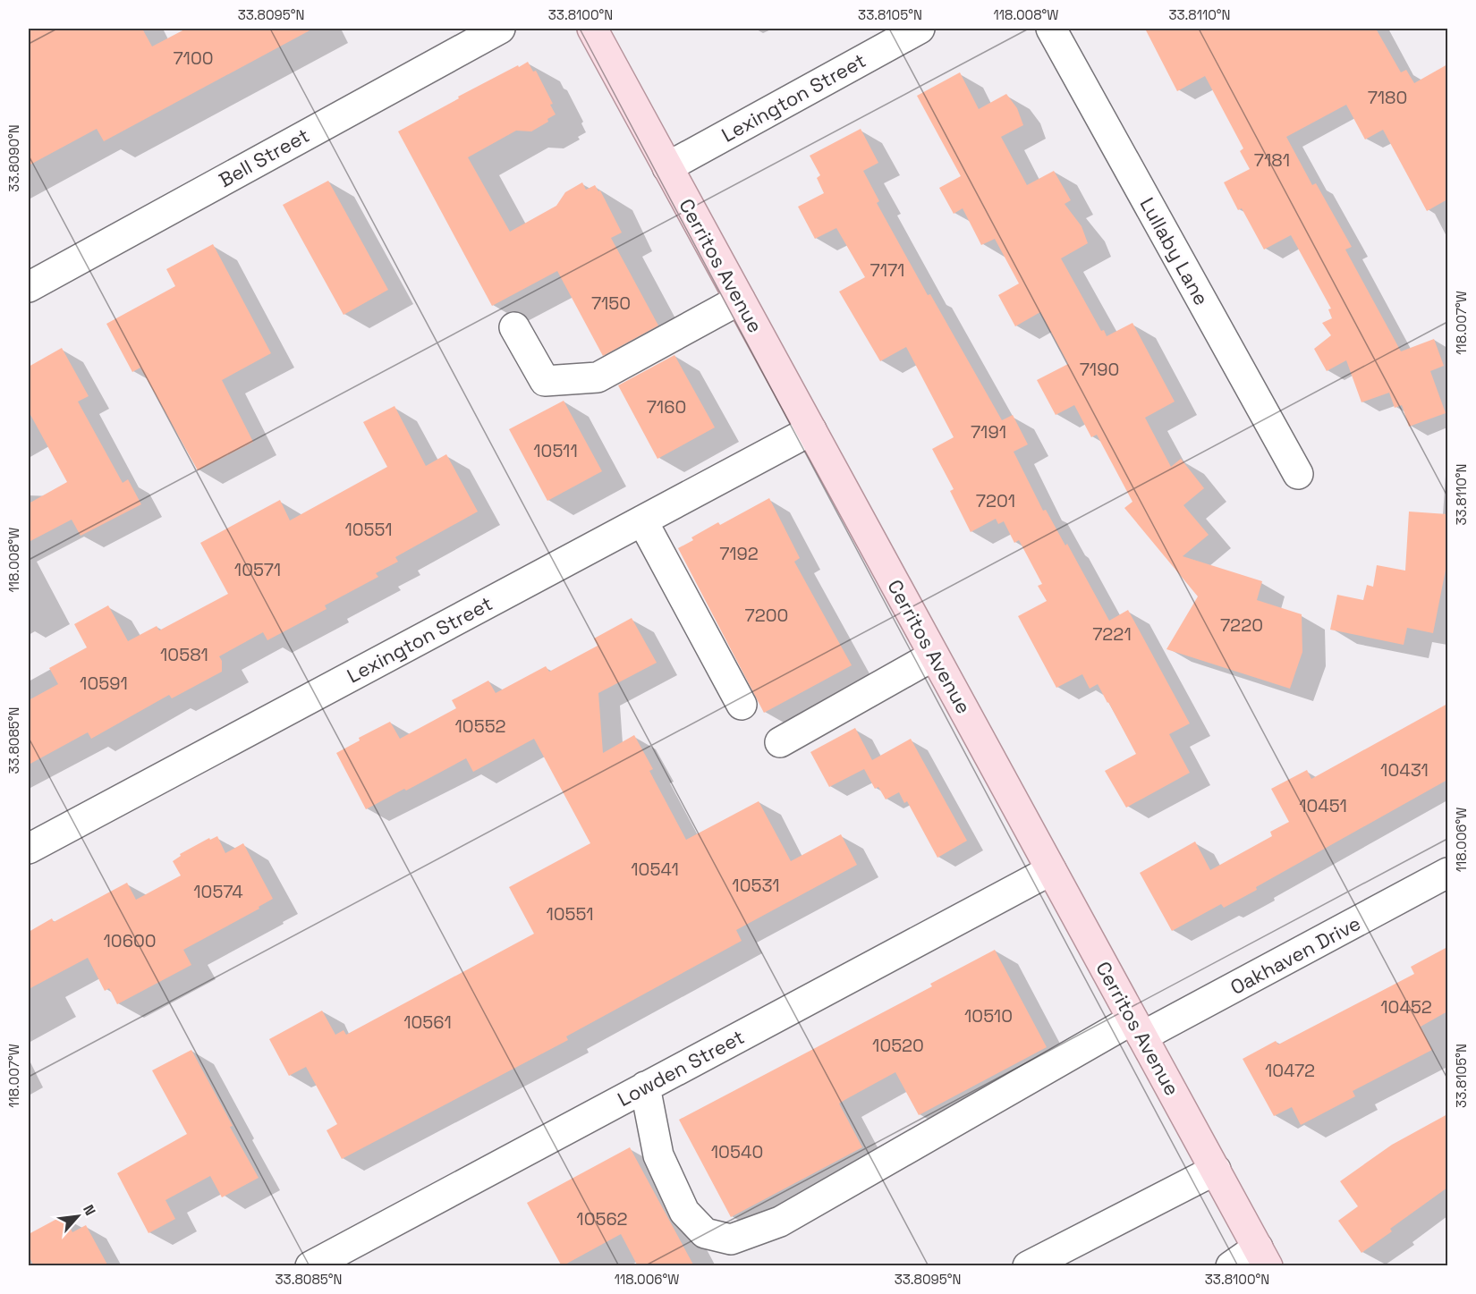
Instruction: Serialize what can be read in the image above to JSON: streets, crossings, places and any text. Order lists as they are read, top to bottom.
{
  "streets": {
    "main road": ["Cerritos Avenue"],
    "street": [
      "Lexington Street",
      "Bell Street",
      "Lullaby Lane",
      "Oakhaven Drive",
      "Lowden Street"
    ]
  },
  "crossings": [
    ["Lexington Street", "Cerritos Avenue"],
    ["Cerritos Avenue", "Oakhaven Drive"],
    ["Cerritos Avenue", "Lowden Street"],
    ["Oakhaven Drive", "Lowden Street"]
  ],
  "house_numbers": [
    "7100",
    "7180",
    "7181",
    "7171",
    "7150",
    "7190",
    "7160",
    "7191",
    "10511",
    "7201",
    "10551",
    "7192",
    "10571",
    "7200",
    "7220",
    "7221",
    "10581",
    "10591",
    "10552",
    "10431",
    "10451",
    "10541",
    "10531",
    "10574",
    "10551",
    "10600",
    "10452",
    "10510",
    "10561",
    "10520",
    "10472",
    "10540",
    "10562"
  ],
  "north": "top right",
  "coordinates": [
    "33.8095°N",
    "33.8100°N",
    "33.8105°N",
    "118.008°W",
    "33.8110°N",
    "33.8090°N",
    "118.007°W",
    "33.8085°N",
    "118.006°W"
  ]
}
